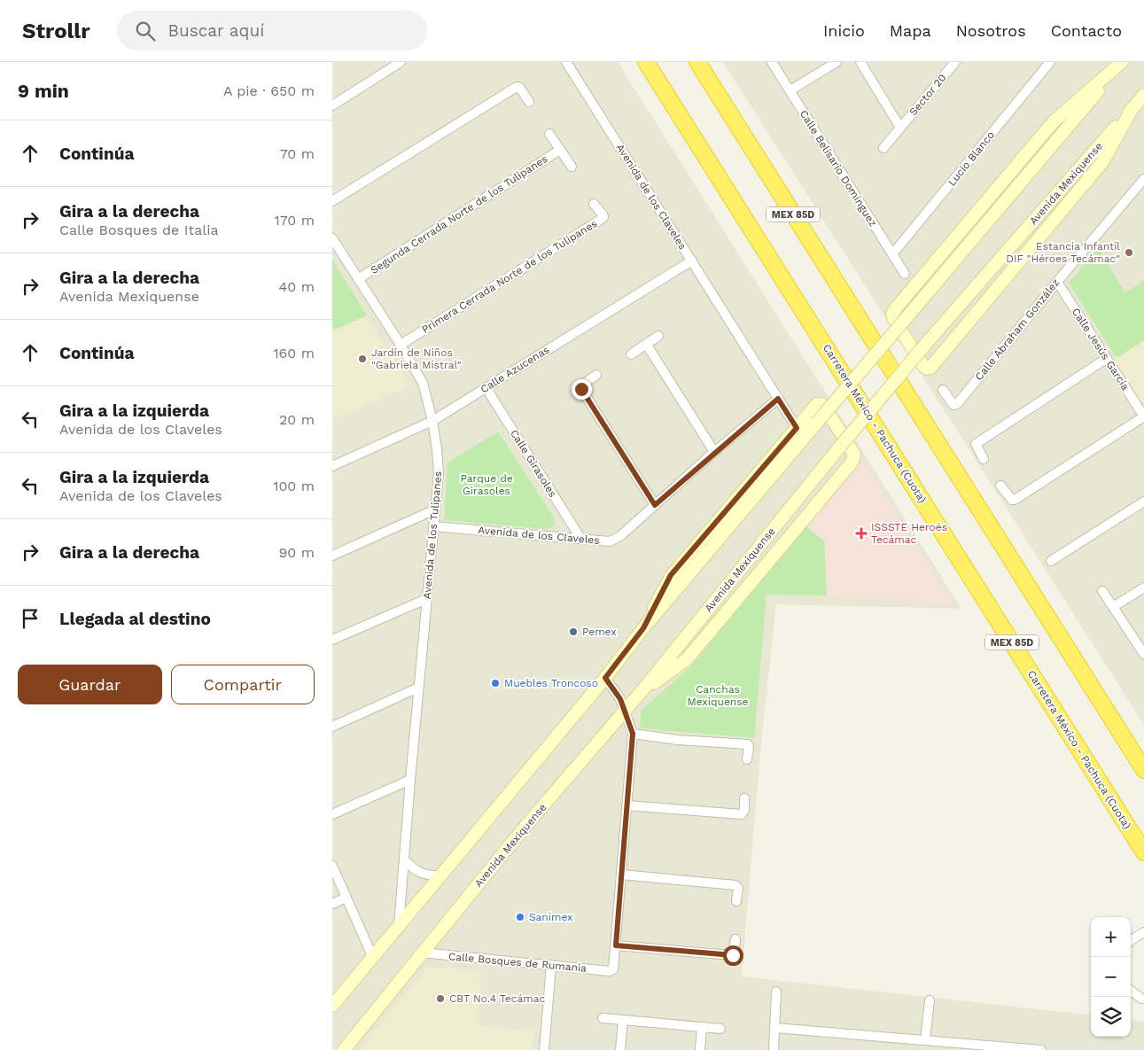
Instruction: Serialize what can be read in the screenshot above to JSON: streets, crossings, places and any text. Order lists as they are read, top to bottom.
{
  "streets": {
    "highway": ["MEX 85D", "Carretera México - Pachuca (Cuota)"],
    "main road": ["Avenida Mexiquense"],
    "street": [
      "Sector 20",
      "Lucio Blanco",
      "Calle Belisario Domínguez",
      "Avenida de los Claveles",
      "Segunda Cerrada Norte de los Tulipanes",
      "Primera Cerrada Norte de los Tulipanes",
      "Calle Abraham González",
      "Calle Jesús García",
      "Calle Azucenas",
      "Calle Girasoles",
      "Avenida de los Tulipanes",
      "Calle Bosques de Rumania"
    ]
  },
  "crossings": [
    ["Lucio Blanco", "Calle Belisario Domínguez"],
    ["Avenida Mexiquense", "Calle Bosques de Rumania"],
    ["Avenida de los Claveles", "Calle Azucenas"],
    ["Avenida de los Claveles", "Calle Girasoles"],
    ["Avenida de los Claveles", "Avenida de los Tulipanes"],
    ["Segunda Cerrada Norte de los Tulipanes", "Avenida de los Tulipanes"],
    ["Primera Cerrada Norte de los Tulipanes", "Avenida de los Tulipanes"],
    ["Calle Abraham González", "Calle Jesús García"],
    ["Calle Azucenas", "Calle Girasoles"],
    ["Calle Azucenas", "Avenida de los Tulipanes"]
  ],
  "parks": ["Parque de Girasoles", "Canchas Mexiquense"],
  "places": {
    "other": [
      "Estancia Infantil DIF \"Héroes Tecámac\"",
      "Jardín de Niños \"Gabriela Mistral\"",
      "Pemex",
      "Muebles Troncoso",
      "Sanimex",
      "CBT No.4 Tecámac"
    ],
    "health": ["ISSSTE Heroés Tecámac"]
  },
  "page": {
    "header": "Strollr",
    "search": "Buscar aquí",
    "nav": [
      "Inicio",
      "Mapa",
      "Nosotros",
      "Contacto"
    ],
    "heading": ["9 min", "A pie · 650 m"],
    "list": [
      ["Continúa", "70 m"],
      ["Gira a la derecha", "Calle Bosques de Italia", "170 m"],
      ["Gira a la derecha", "Avenida Mexiquense", "40 m"],
      ["Continúa", "160 m"],
      ["Gira a la izquierda", "Avenida de los Claveles", "20 m"],
      ["Gira a la izquierda", "Avenida de los Claveles", "100 m"],
      ["Gira a la derecha", "90 m"],
      "Llegada al destino"
    ],
    "buttons": ["Guardar", "Compartir"],
    "map_buttons": ["+", "−"]
  }
}
